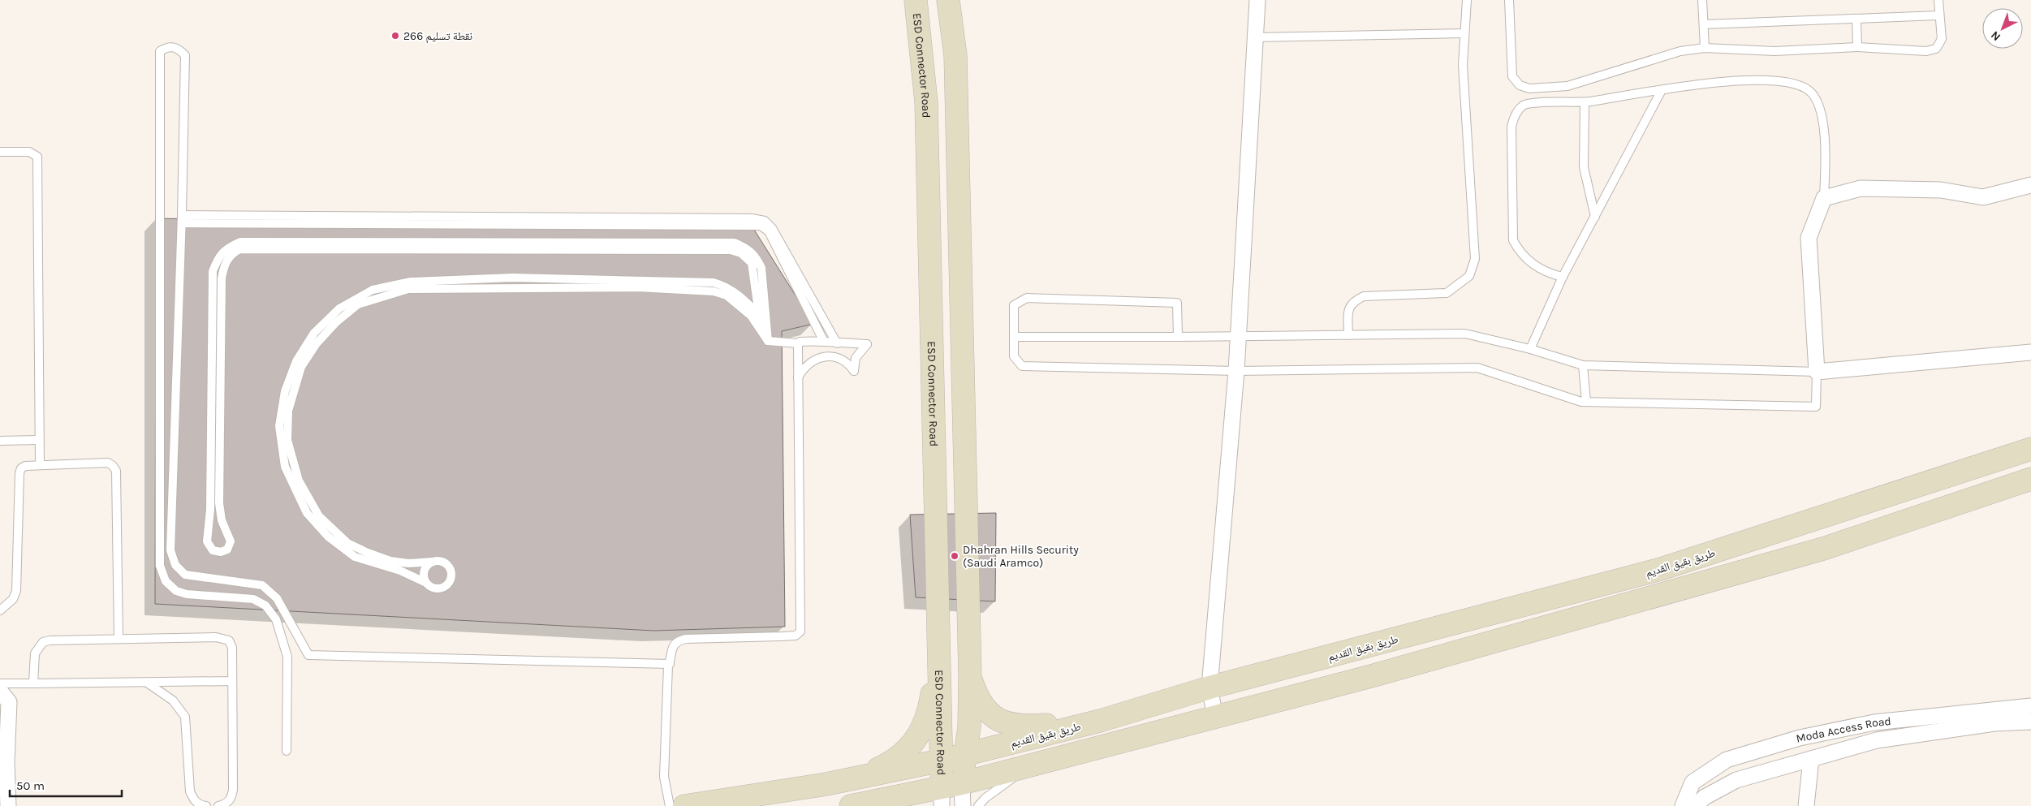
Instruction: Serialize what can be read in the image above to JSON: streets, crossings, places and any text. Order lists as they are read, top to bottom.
{
  "streets": {
    "main road": ["ESD Connector Road", "طريق بقيق القديم"],
    "street": ["Moda Access Road"]
  },
  "crossings": [
    ["ESD Connector Road", "طريق بقيق القديم"]
  ],
  "places": ["نقطة تسليم 266", "Dhahran Hills Security (Saudi Aramco)"],
  "scale_bar": "50 m",
  "north": "bottom left"
}
